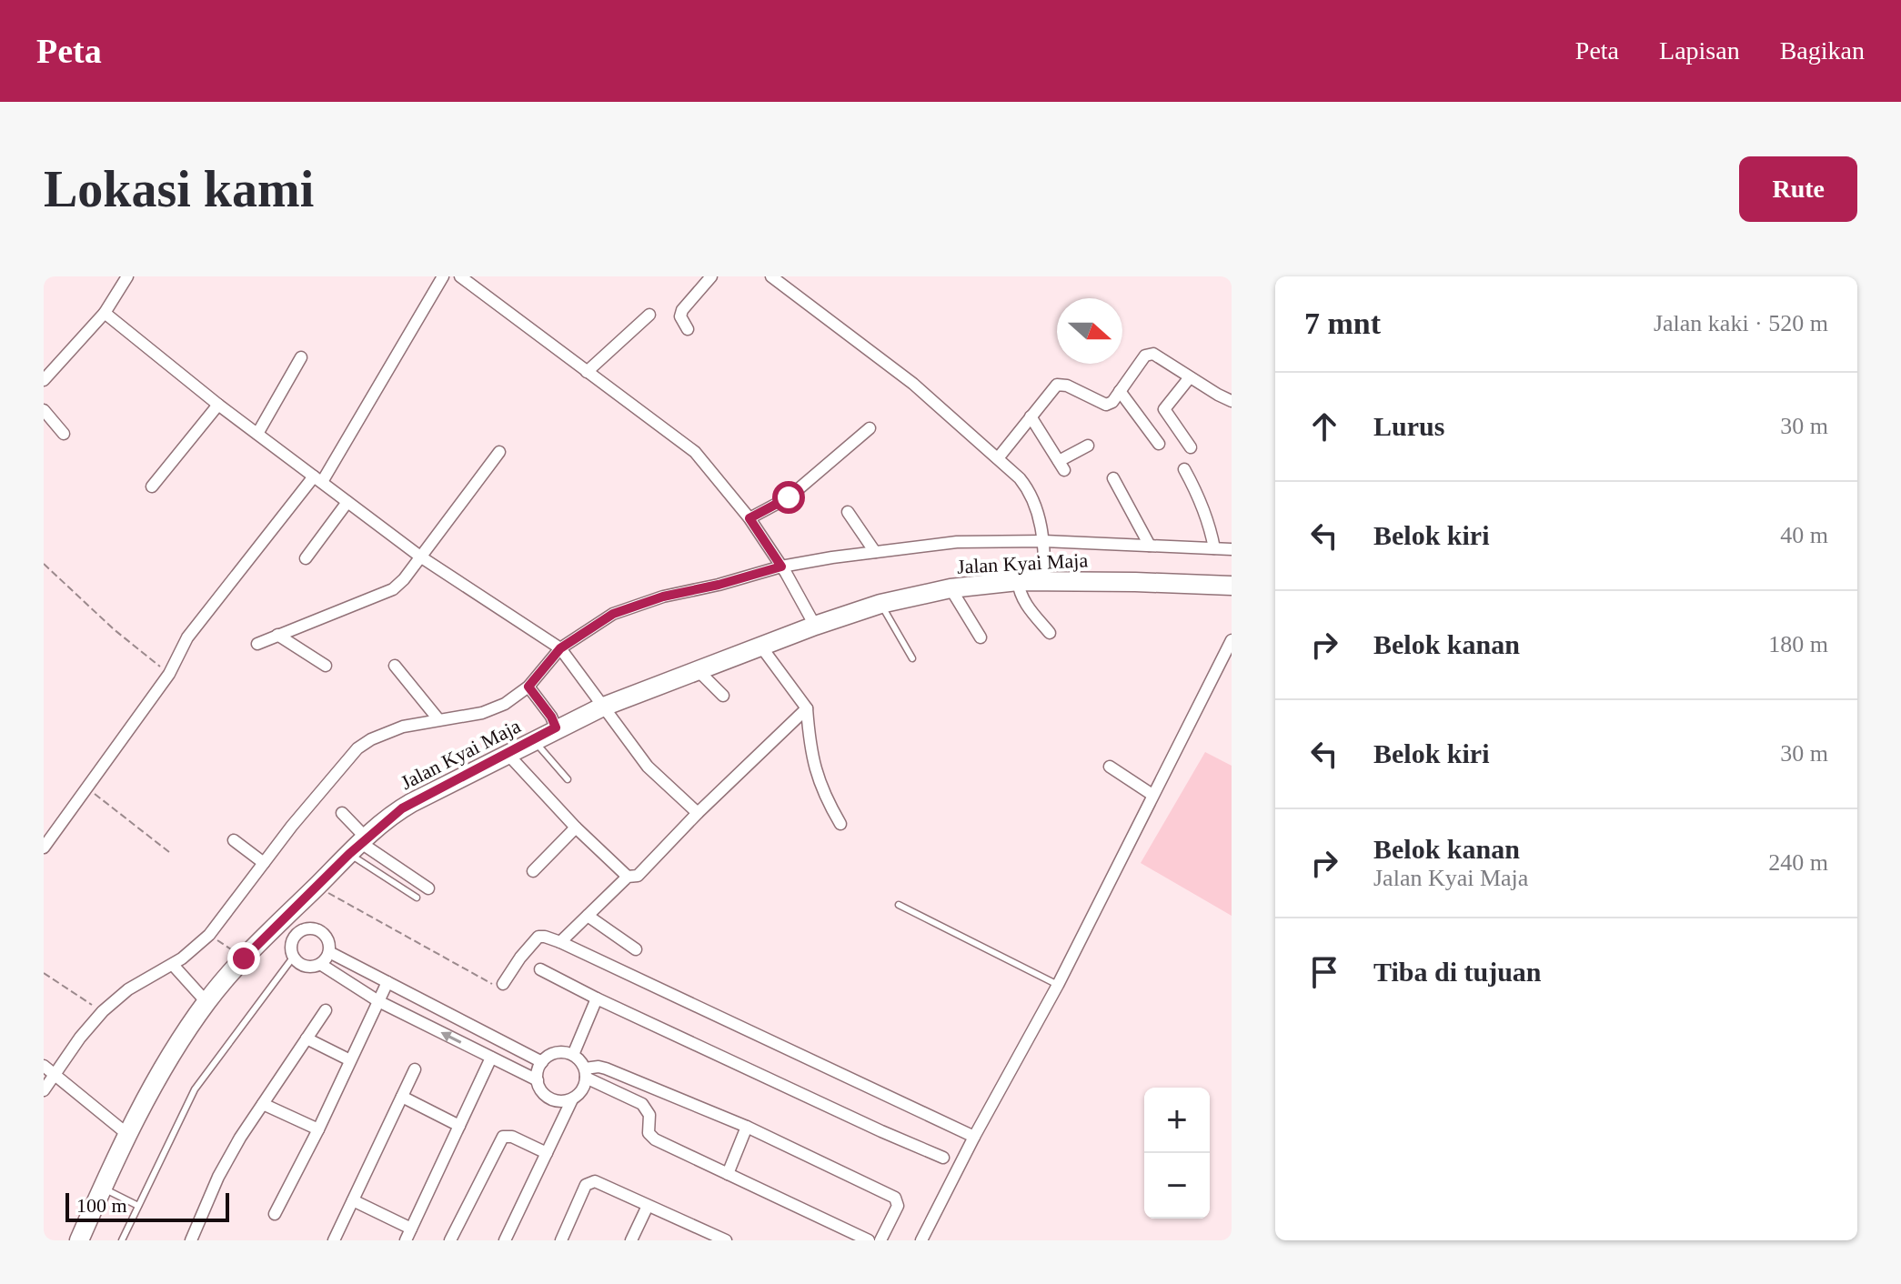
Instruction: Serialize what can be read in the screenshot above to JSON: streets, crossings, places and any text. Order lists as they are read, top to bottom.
{
  "streets": {
    "main road": ["Jalan Kyai Maja"]
  },
  "scale_bar": "100 m",
  "north": "right",
  "page": {
    "header": "Peta",
    "nav": ["Peta", "Lapisan", "Bagikan"],
    "buttons": "Rute",
    "title": "Lokasi kami",
    "heading": ["7 mnt", "Jalan kaki · 520 m"],
    "list": [
      ["Lurus", "30 m"],
      ["Belok kiri", "40 m"],
      ["Belok kanan", "180 m"],
      ["Belok kiri", "30 m"],
      ["Belok kanan", "Jalan Kyai Maja", "240 m"],
      "Tiba di tujuan"
    ],
    "map_buttons": ["+", "−"],
    "scale": "100 m"
  }
}
